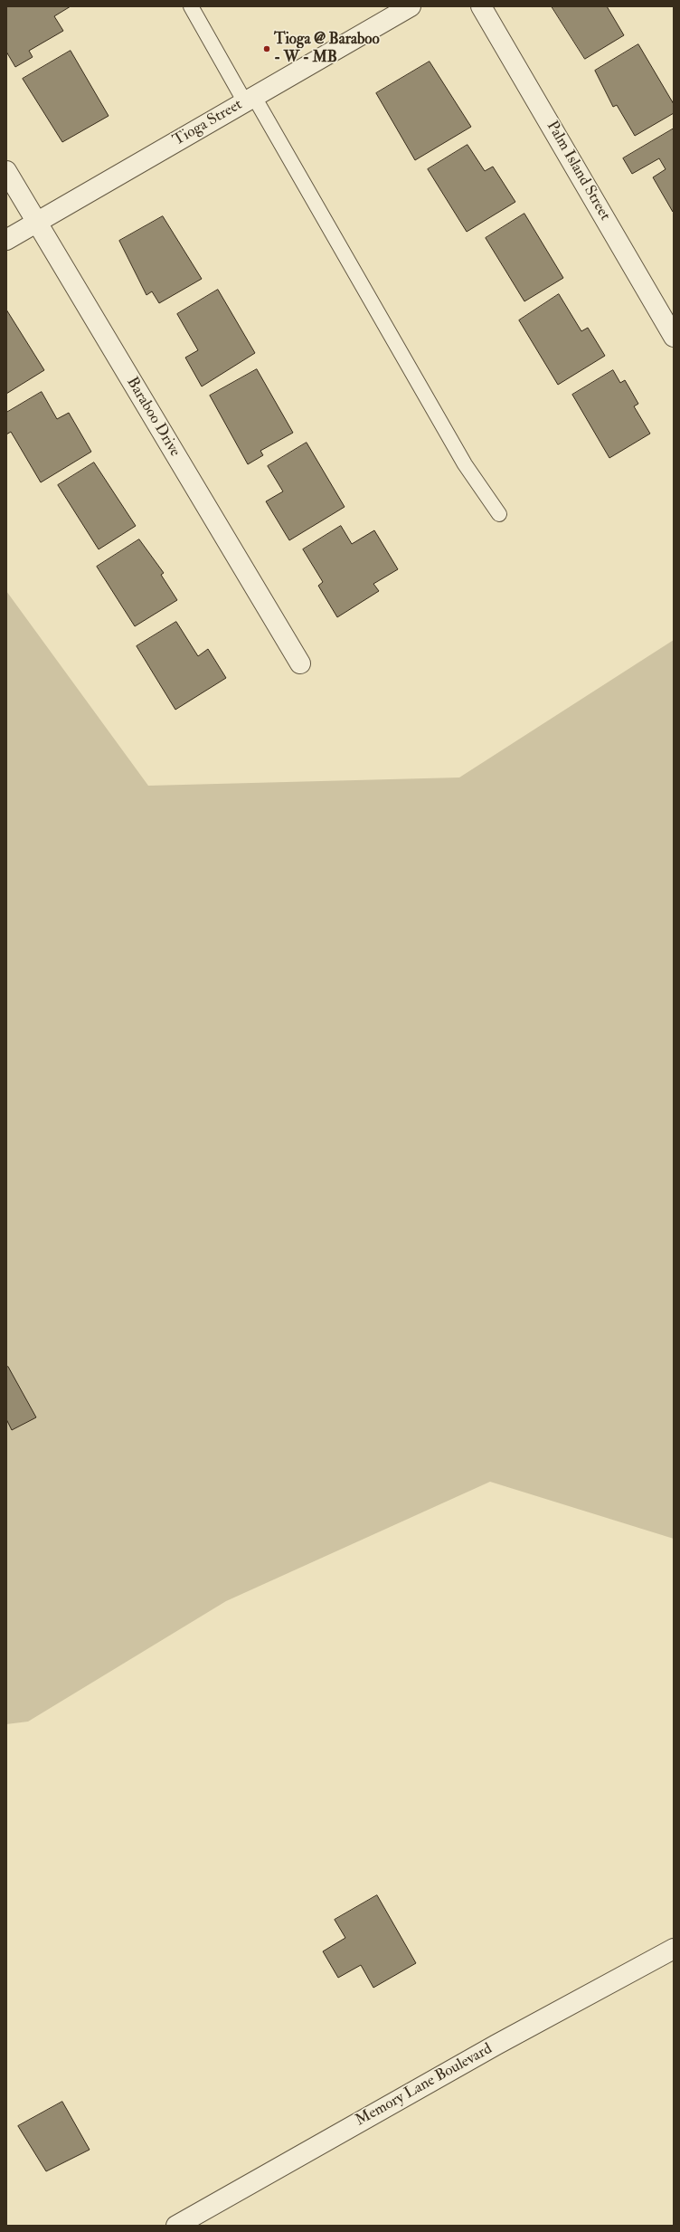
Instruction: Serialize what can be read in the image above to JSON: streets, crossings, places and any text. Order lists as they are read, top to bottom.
{
  "streets": {
    "street": [
      "Tioga Street",
      "Palm Island Street",
      "Baraboo Drive",
      "Memory Lane Boulevard"
    ]
  },
  "crossings": [
    ["Tioga Street", "Baraboo Drive"]
  ],
  "places": ["Tioga @ Baraboo - W - MB"]
}
